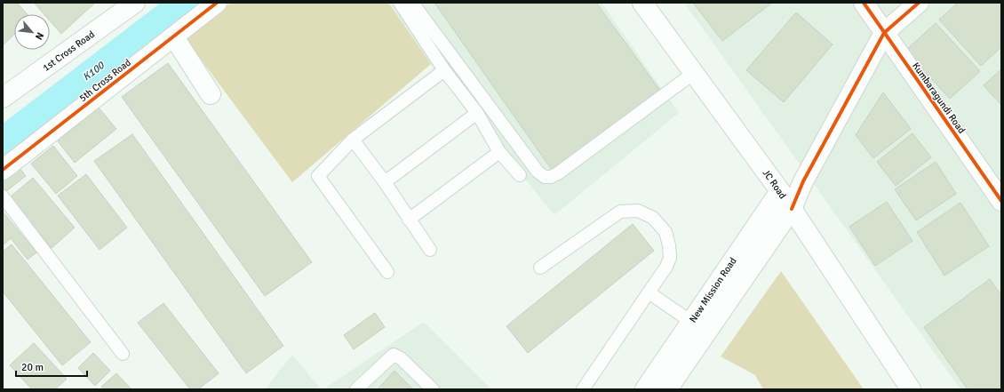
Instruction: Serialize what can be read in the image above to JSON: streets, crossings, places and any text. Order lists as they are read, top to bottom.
{
  "streets": {
    "street": [
      "1st Cross Road",
      "5th Cross Road",
      "Kumbaragundi Road",
      "JC Road",
      "New Mission Road"
    ]
  },
  "crossings": [
    ["JC Road", "New Mission Road"]
  ],
  "water": ["K100"],
  "scale_bar": "20 m",
  "north": "bottom right"
}
